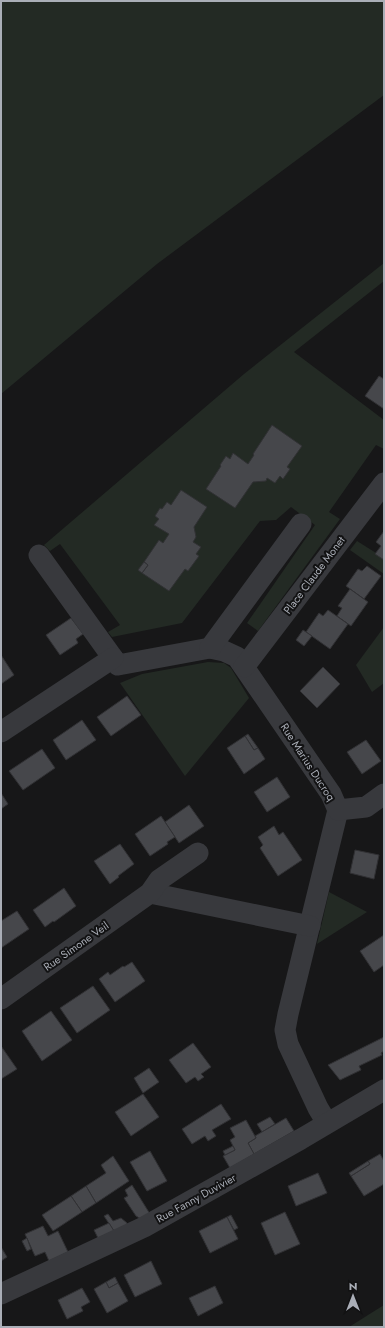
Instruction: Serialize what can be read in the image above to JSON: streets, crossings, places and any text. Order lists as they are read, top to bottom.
{
  "streets": {
    "street": [
      "Place Claude Monet",
      "Rue Marius Ducroq",
      "Rue Simone Veil",
      "Rue Fanny Duvivier"
    ]
  },
  "crossings": [
    ["Place Claude Monet", "Rue Marius Ducroq"],
    ["Rue Marius Ducroq", "Rue Fanny Duvivier"]
  ],
  "north": "top"
}
